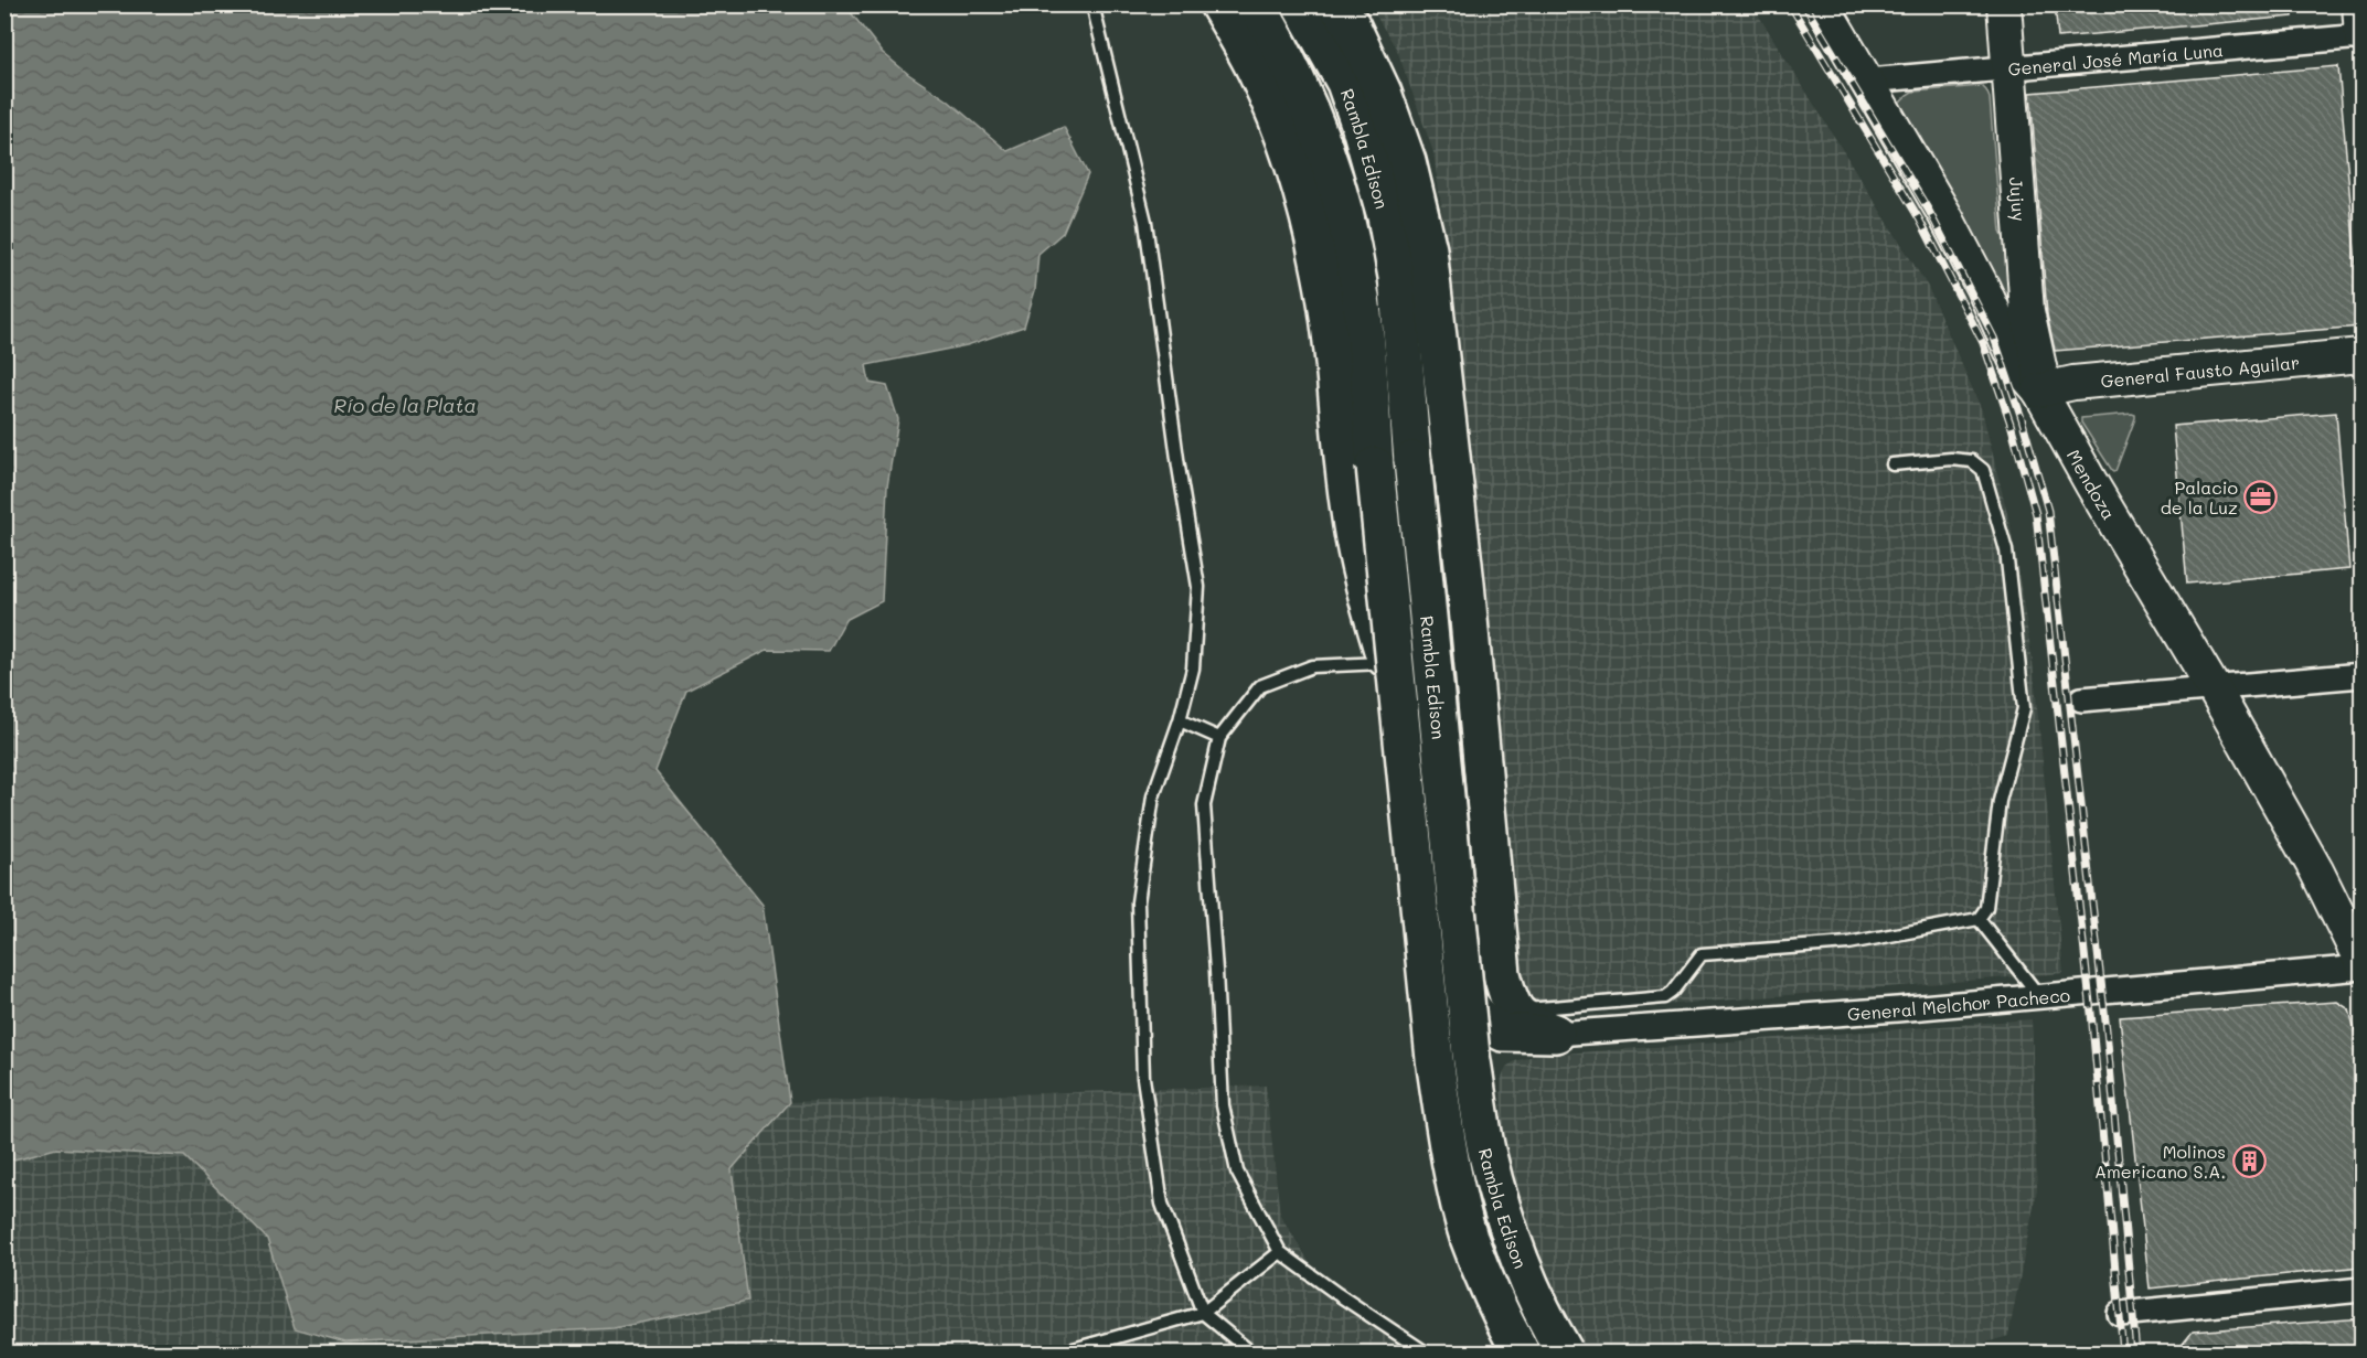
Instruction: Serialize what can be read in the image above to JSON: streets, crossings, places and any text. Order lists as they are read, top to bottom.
{
  "streets": {
    "main road": ["Rambla Edison"],
    "street": [
      "General José María Luna",
      "Jujuy",
      "General Fausto Aguilar",
      "Mendoza",
      "General Melchor Pacheco"
    ]
  },
  "crossings": [
    ["General José María Luna", "Jujuy"],
    ["General José María Luna", "Mendoza"],
    ["Jujuy", "General Fausto Aguilar"],
    ["Jujuy", "Mendoza"],
    ["General Fausto Aguilar", "Mendoza"]
  ],
  "water": ["Río de la Plata"],
  "places": {
    "office": ["Palacio de la Luz"],
    "building": ["Molinos Americano S.A."]
  }
}
